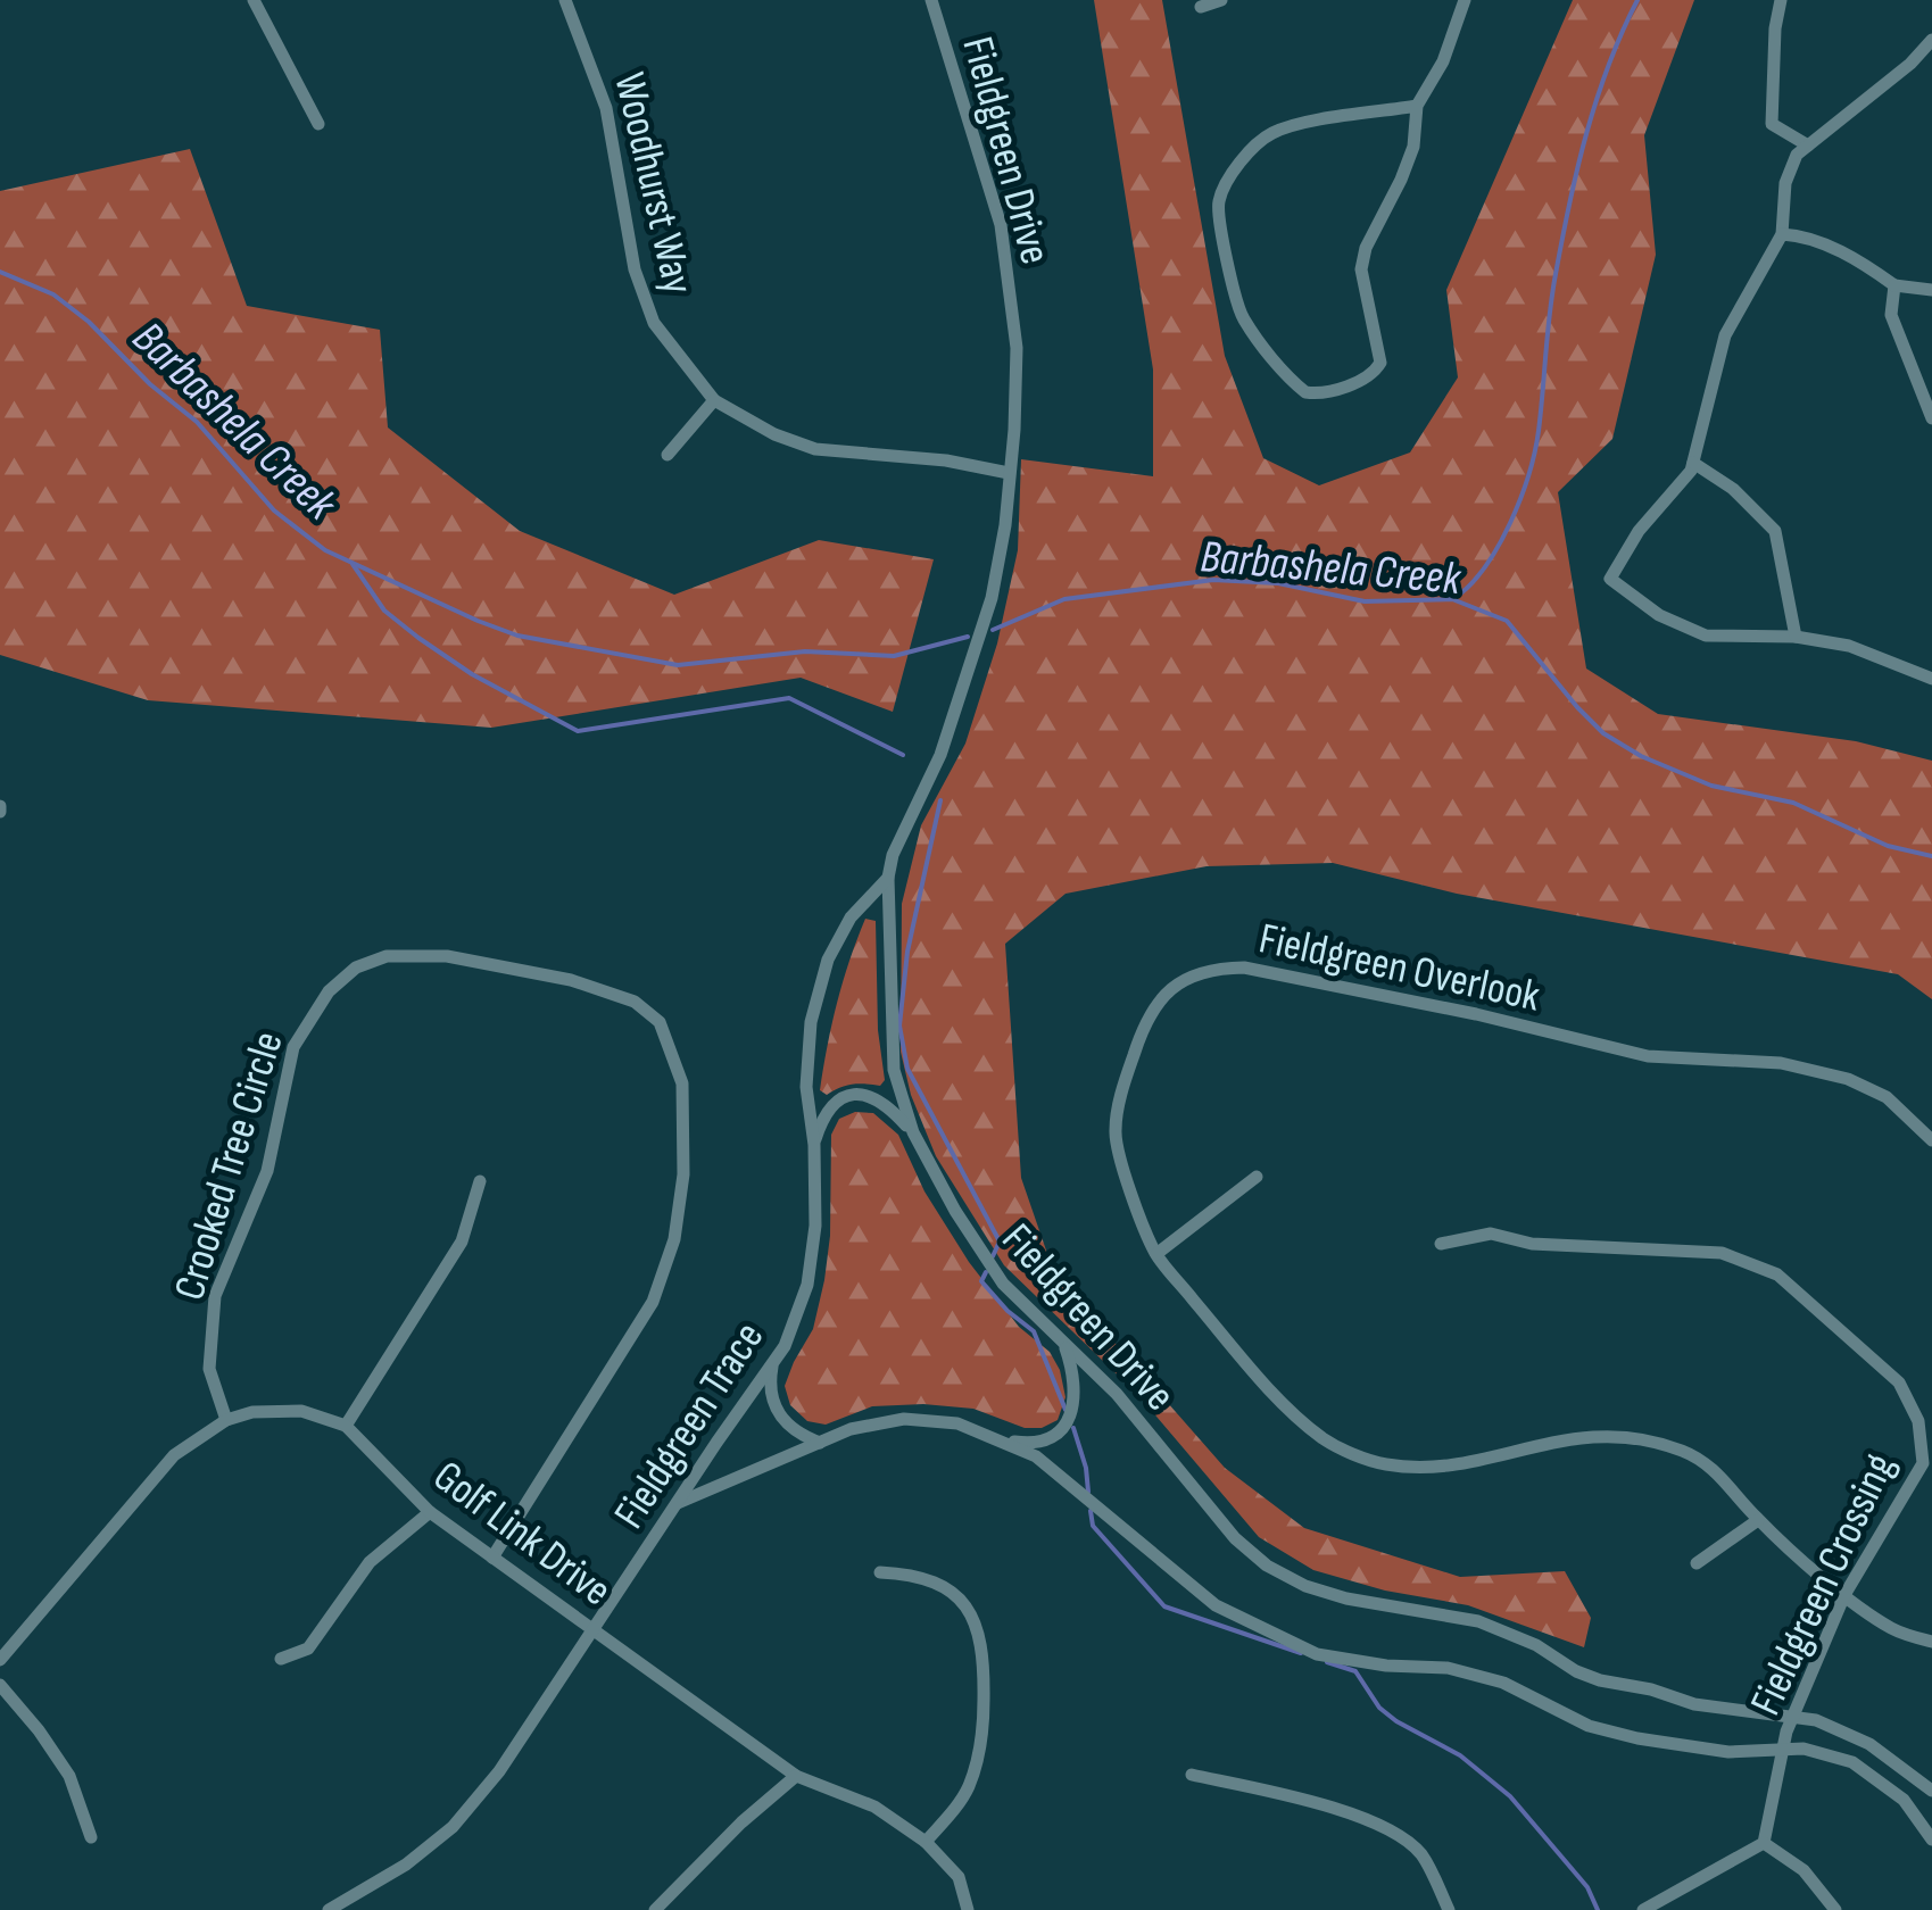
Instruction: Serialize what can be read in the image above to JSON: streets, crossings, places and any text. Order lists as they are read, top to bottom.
{
  "streets": {
    "street": [
      "Fieldgreen Drive",
      "Woodhurst Way",
      "Fieldgreen Overlook",
      "Crooked Tree Circle",
      "Fieldgreen Trace",
      "Golf Link Drive",
      "Fieldgreen Crossing"
    ]
  },
  "crossings": [
    ["Fieldgreen Drive", "Woodhurst Way"],
    ["Fieldgreen Drive", "Fieldgreen Trace"],
    ["Fieldgreen Drive", "Fieldgreen Crossing"],
    ["Fieldgreen Overlook", "Fieldgreen Crossing"],
    ["Crooked Tree Circle", "Golf Link Drive"],
    ["Fieldgreen Trace", "Golf Link Drive"]
  ],
  "water": ["Barbashela Creek"]
}
